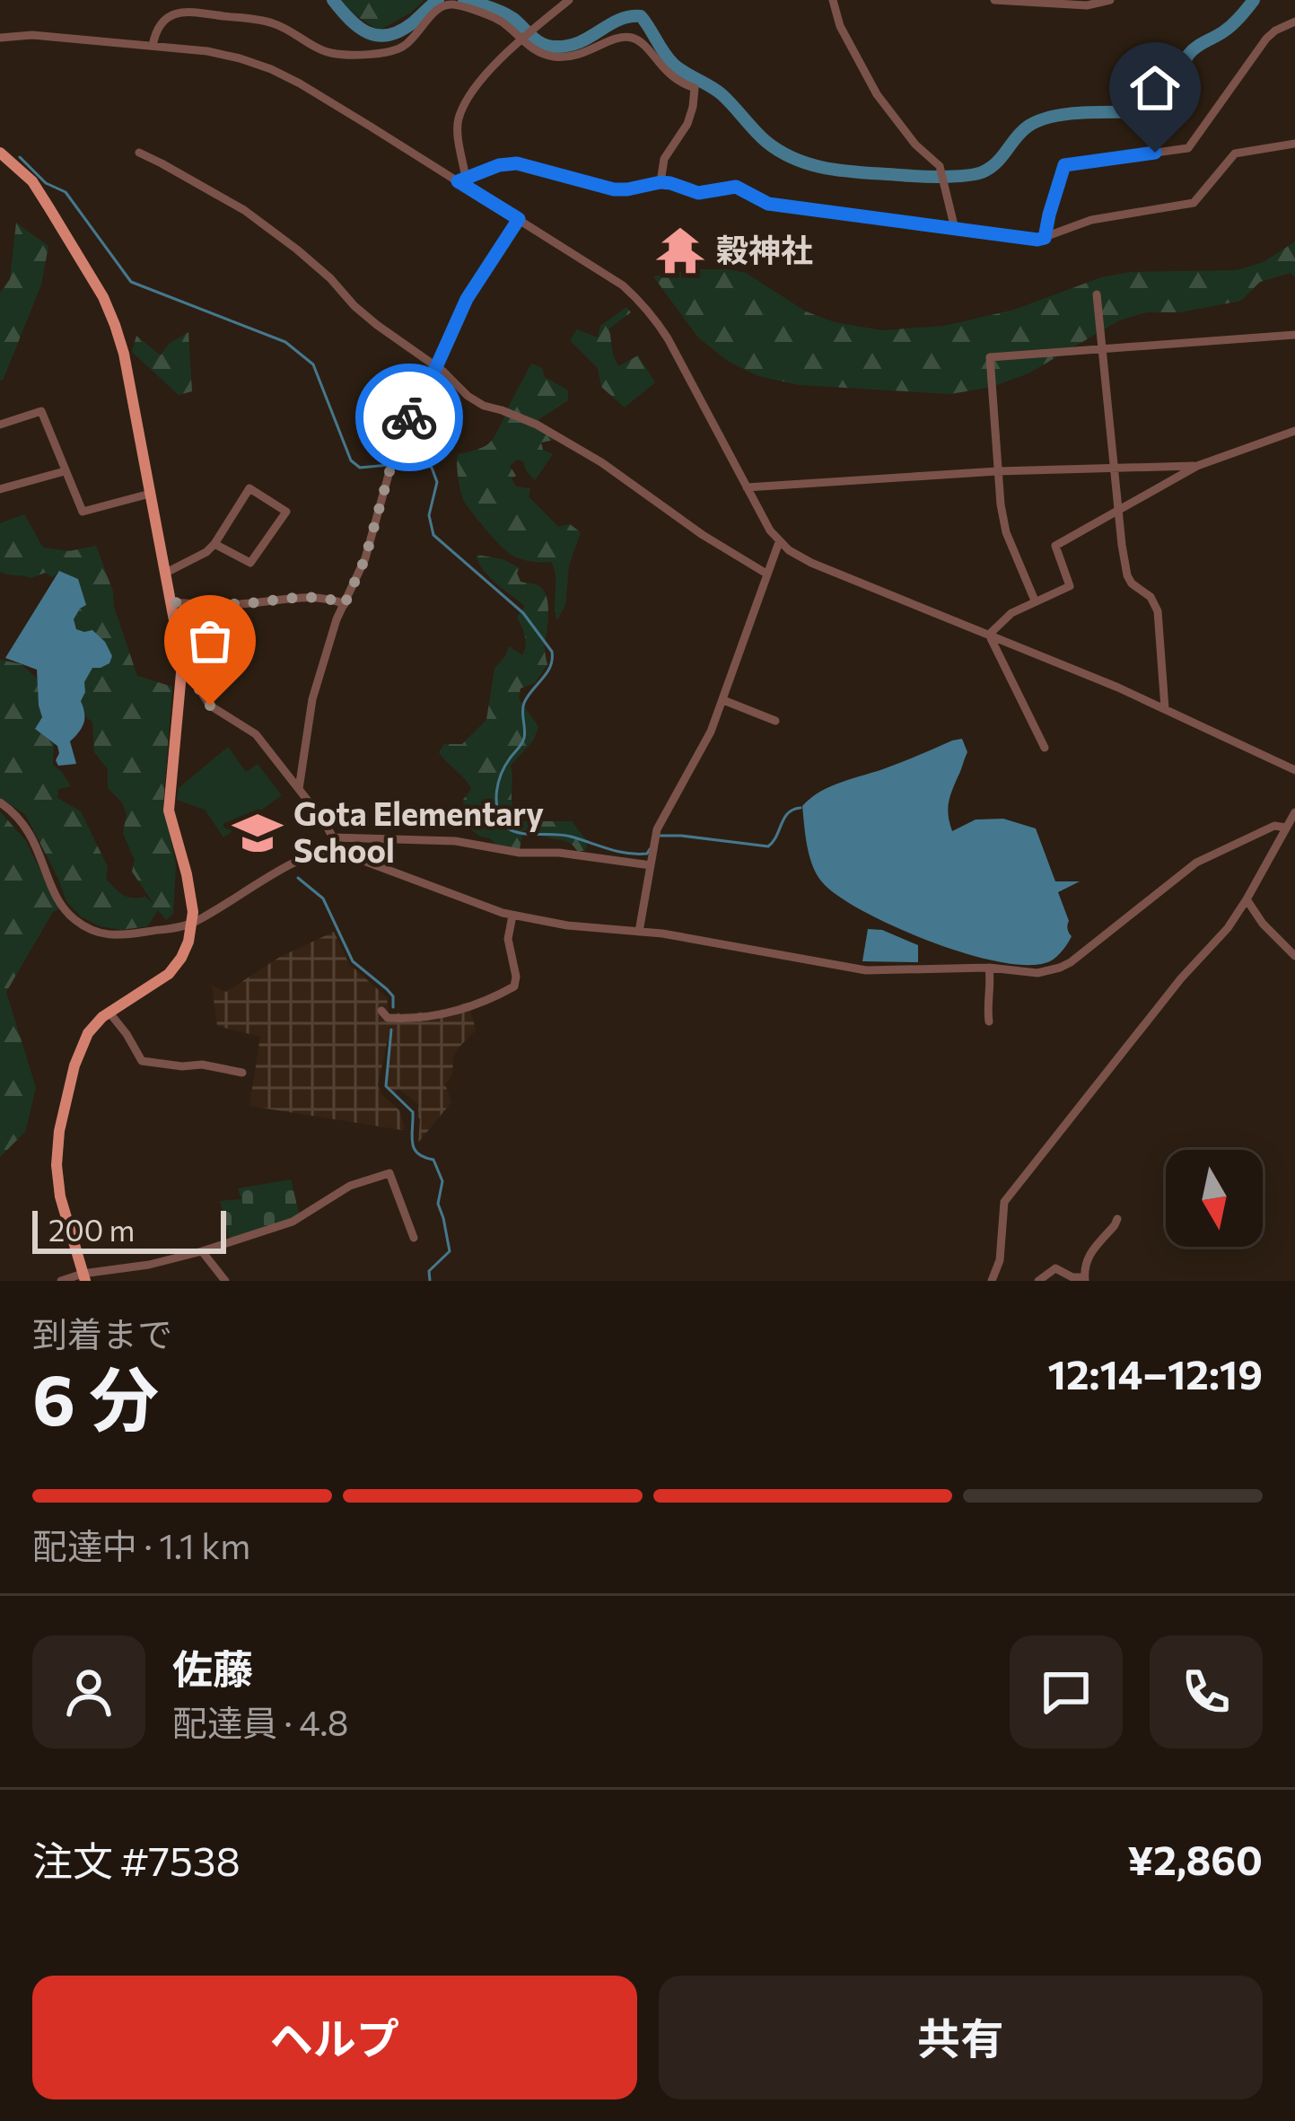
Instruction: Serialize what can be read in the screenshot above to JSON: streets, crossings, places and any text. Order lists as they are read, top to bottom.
{
  "places": {
    "temple": ["穀神社"],
    "school or university": ["Gota Elementary School"]
  },
  "scale_bar": "200 m",
  "north": "bottom",
  "page": {
    "scale": "200 m",
    "heading": ["6 分", "到着まで", "12:14–12:19"],
    "panel": [
      "佐藤",
      "配達員 · 4.8",
      "注文 #7538",
      "¥2,860"
    ],
    "bar": "配達中 · 1.1 km",
    "buttons": ["ヘルプ", "共有"]
  }
}
